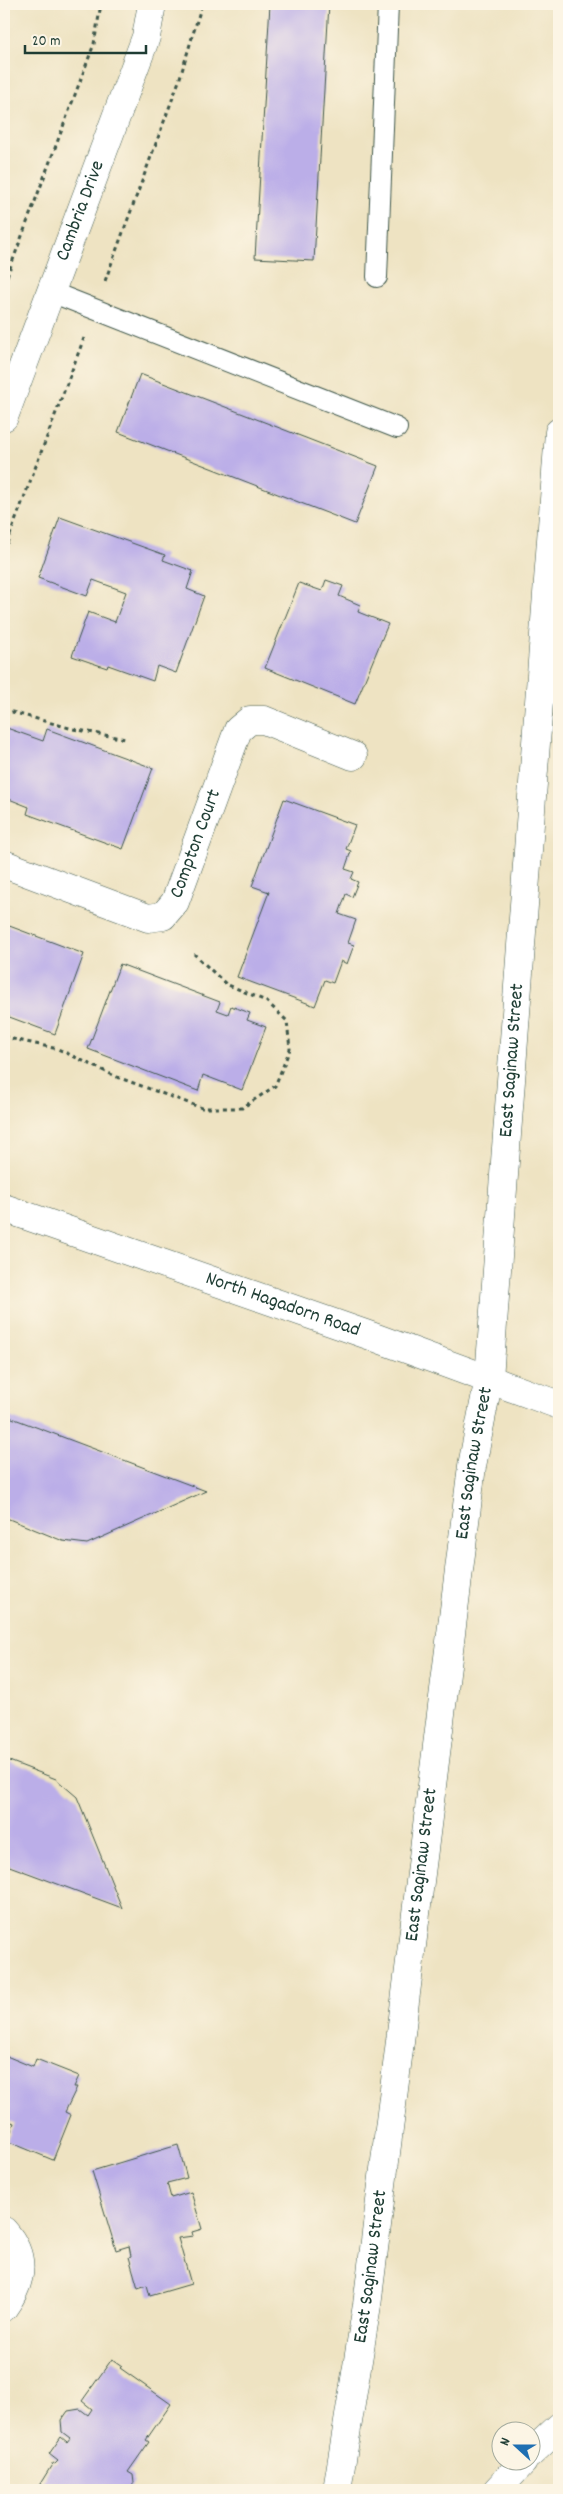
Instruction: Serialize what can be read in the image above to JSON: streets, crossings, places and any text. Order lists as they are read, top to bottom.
{
  "streets": {
    "main road": [
      "Cambria Drive",
      "Compton Court",
      "East Saginaw Street",
      "North Hagadorn Road"
    ]
  },
  "crossings": [
    ["East Saginaw Street", "North Hagadorn Road"]
  ],
  "scale_bar": "20 m",
  "north": "left"
}
